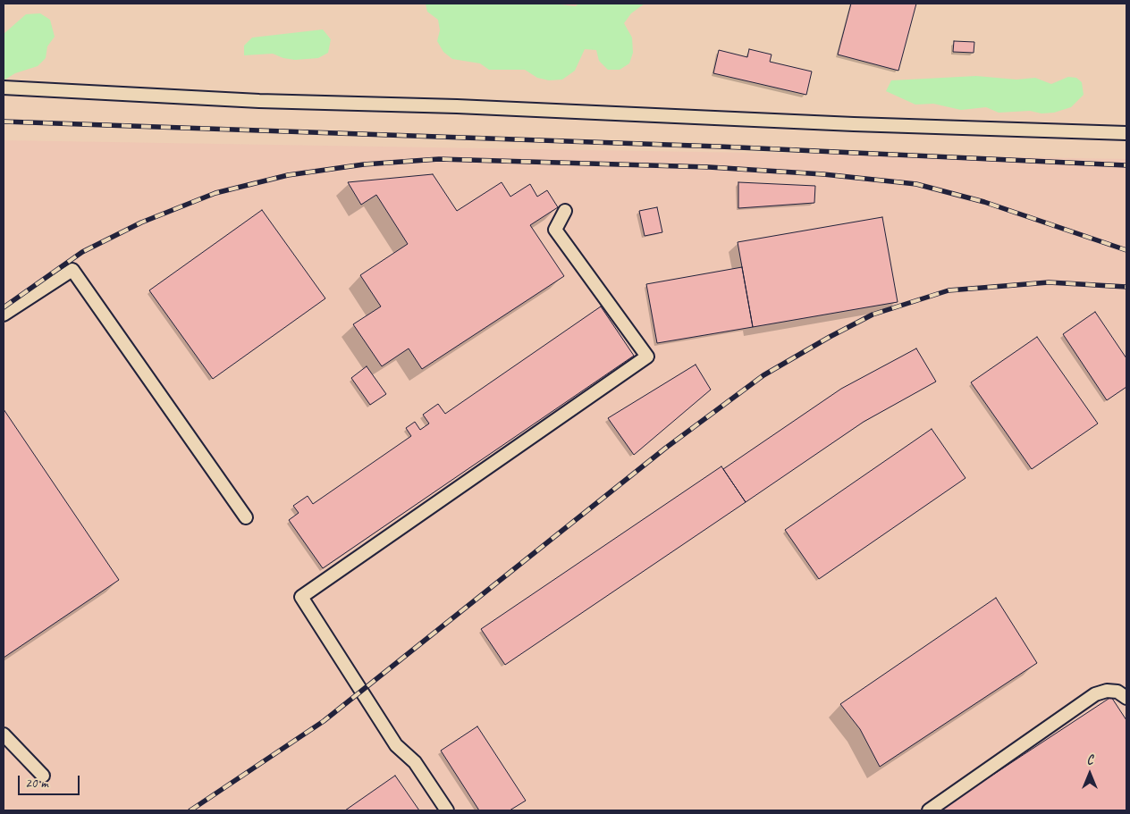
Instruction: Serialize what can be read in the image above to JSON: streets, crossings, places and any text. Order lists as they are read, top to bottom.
{
  "scale_bar": "20 m",
  "north": "top"
}
